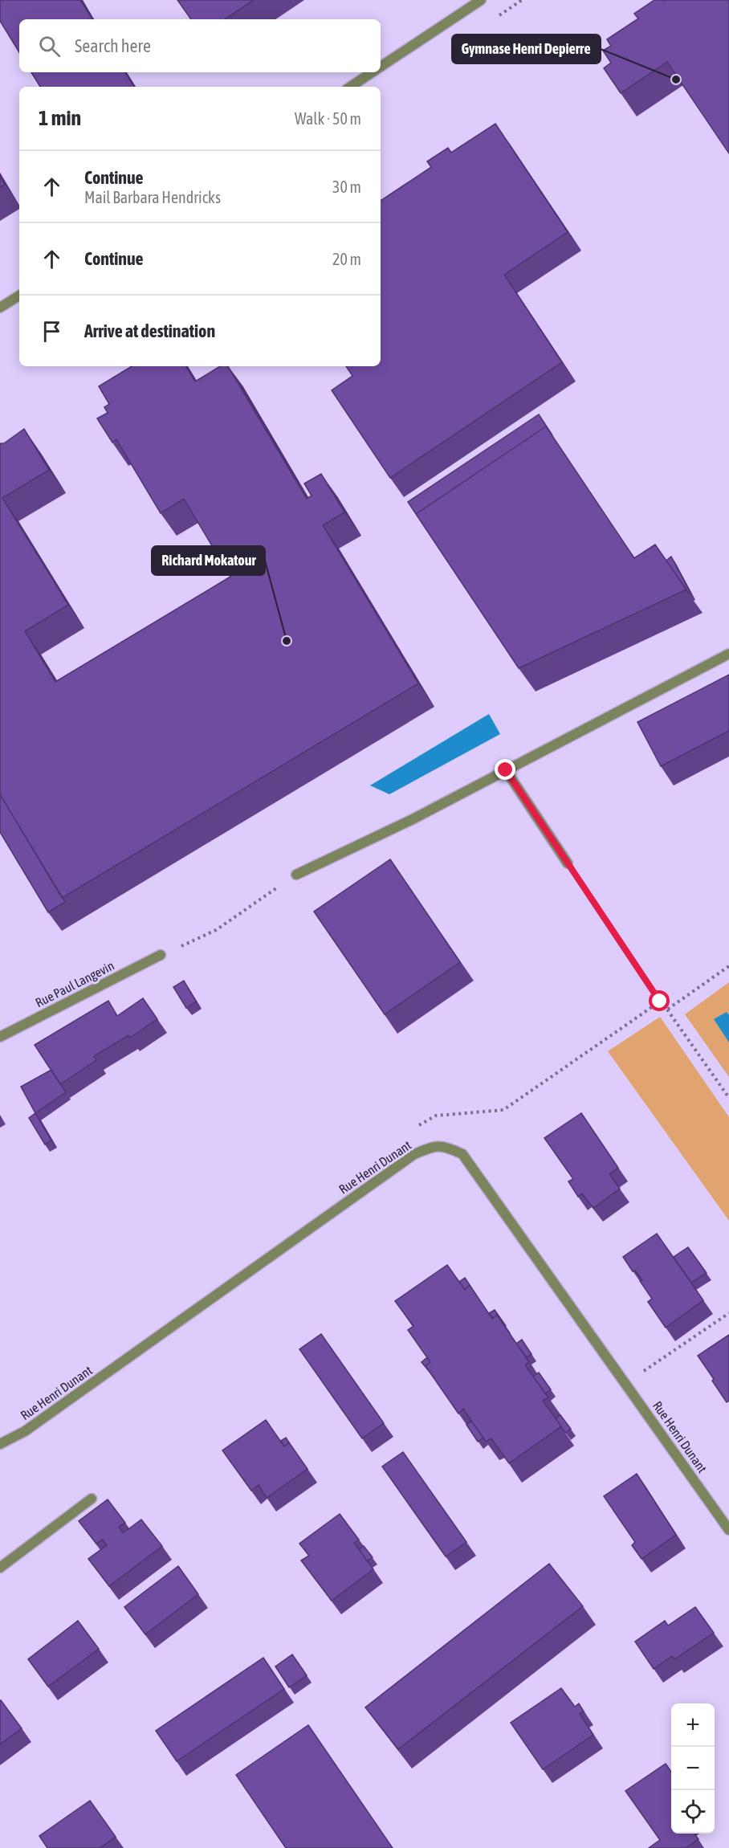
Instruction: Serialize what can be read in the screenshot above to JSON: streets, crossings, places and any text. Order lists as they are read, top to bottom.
{
  "streets": {
    "street": ["Rue Paul Langevin", "Rue Henri Dunant"]
  },
  "places": ["Gymnase Henri Depierre", "Richard Mokatour"],
  "page": {
    "search": "Search here",
    "heading": ["1 min", "Walk · 50 m"],
    "list": [
      ["Continue", "Mail Barbara Hendricks", "30 m"],
      ["Continue", "20 m"],
      "Arrive at destination"
    ],
    "map_buttons": ["+", "−"]
  }
}
